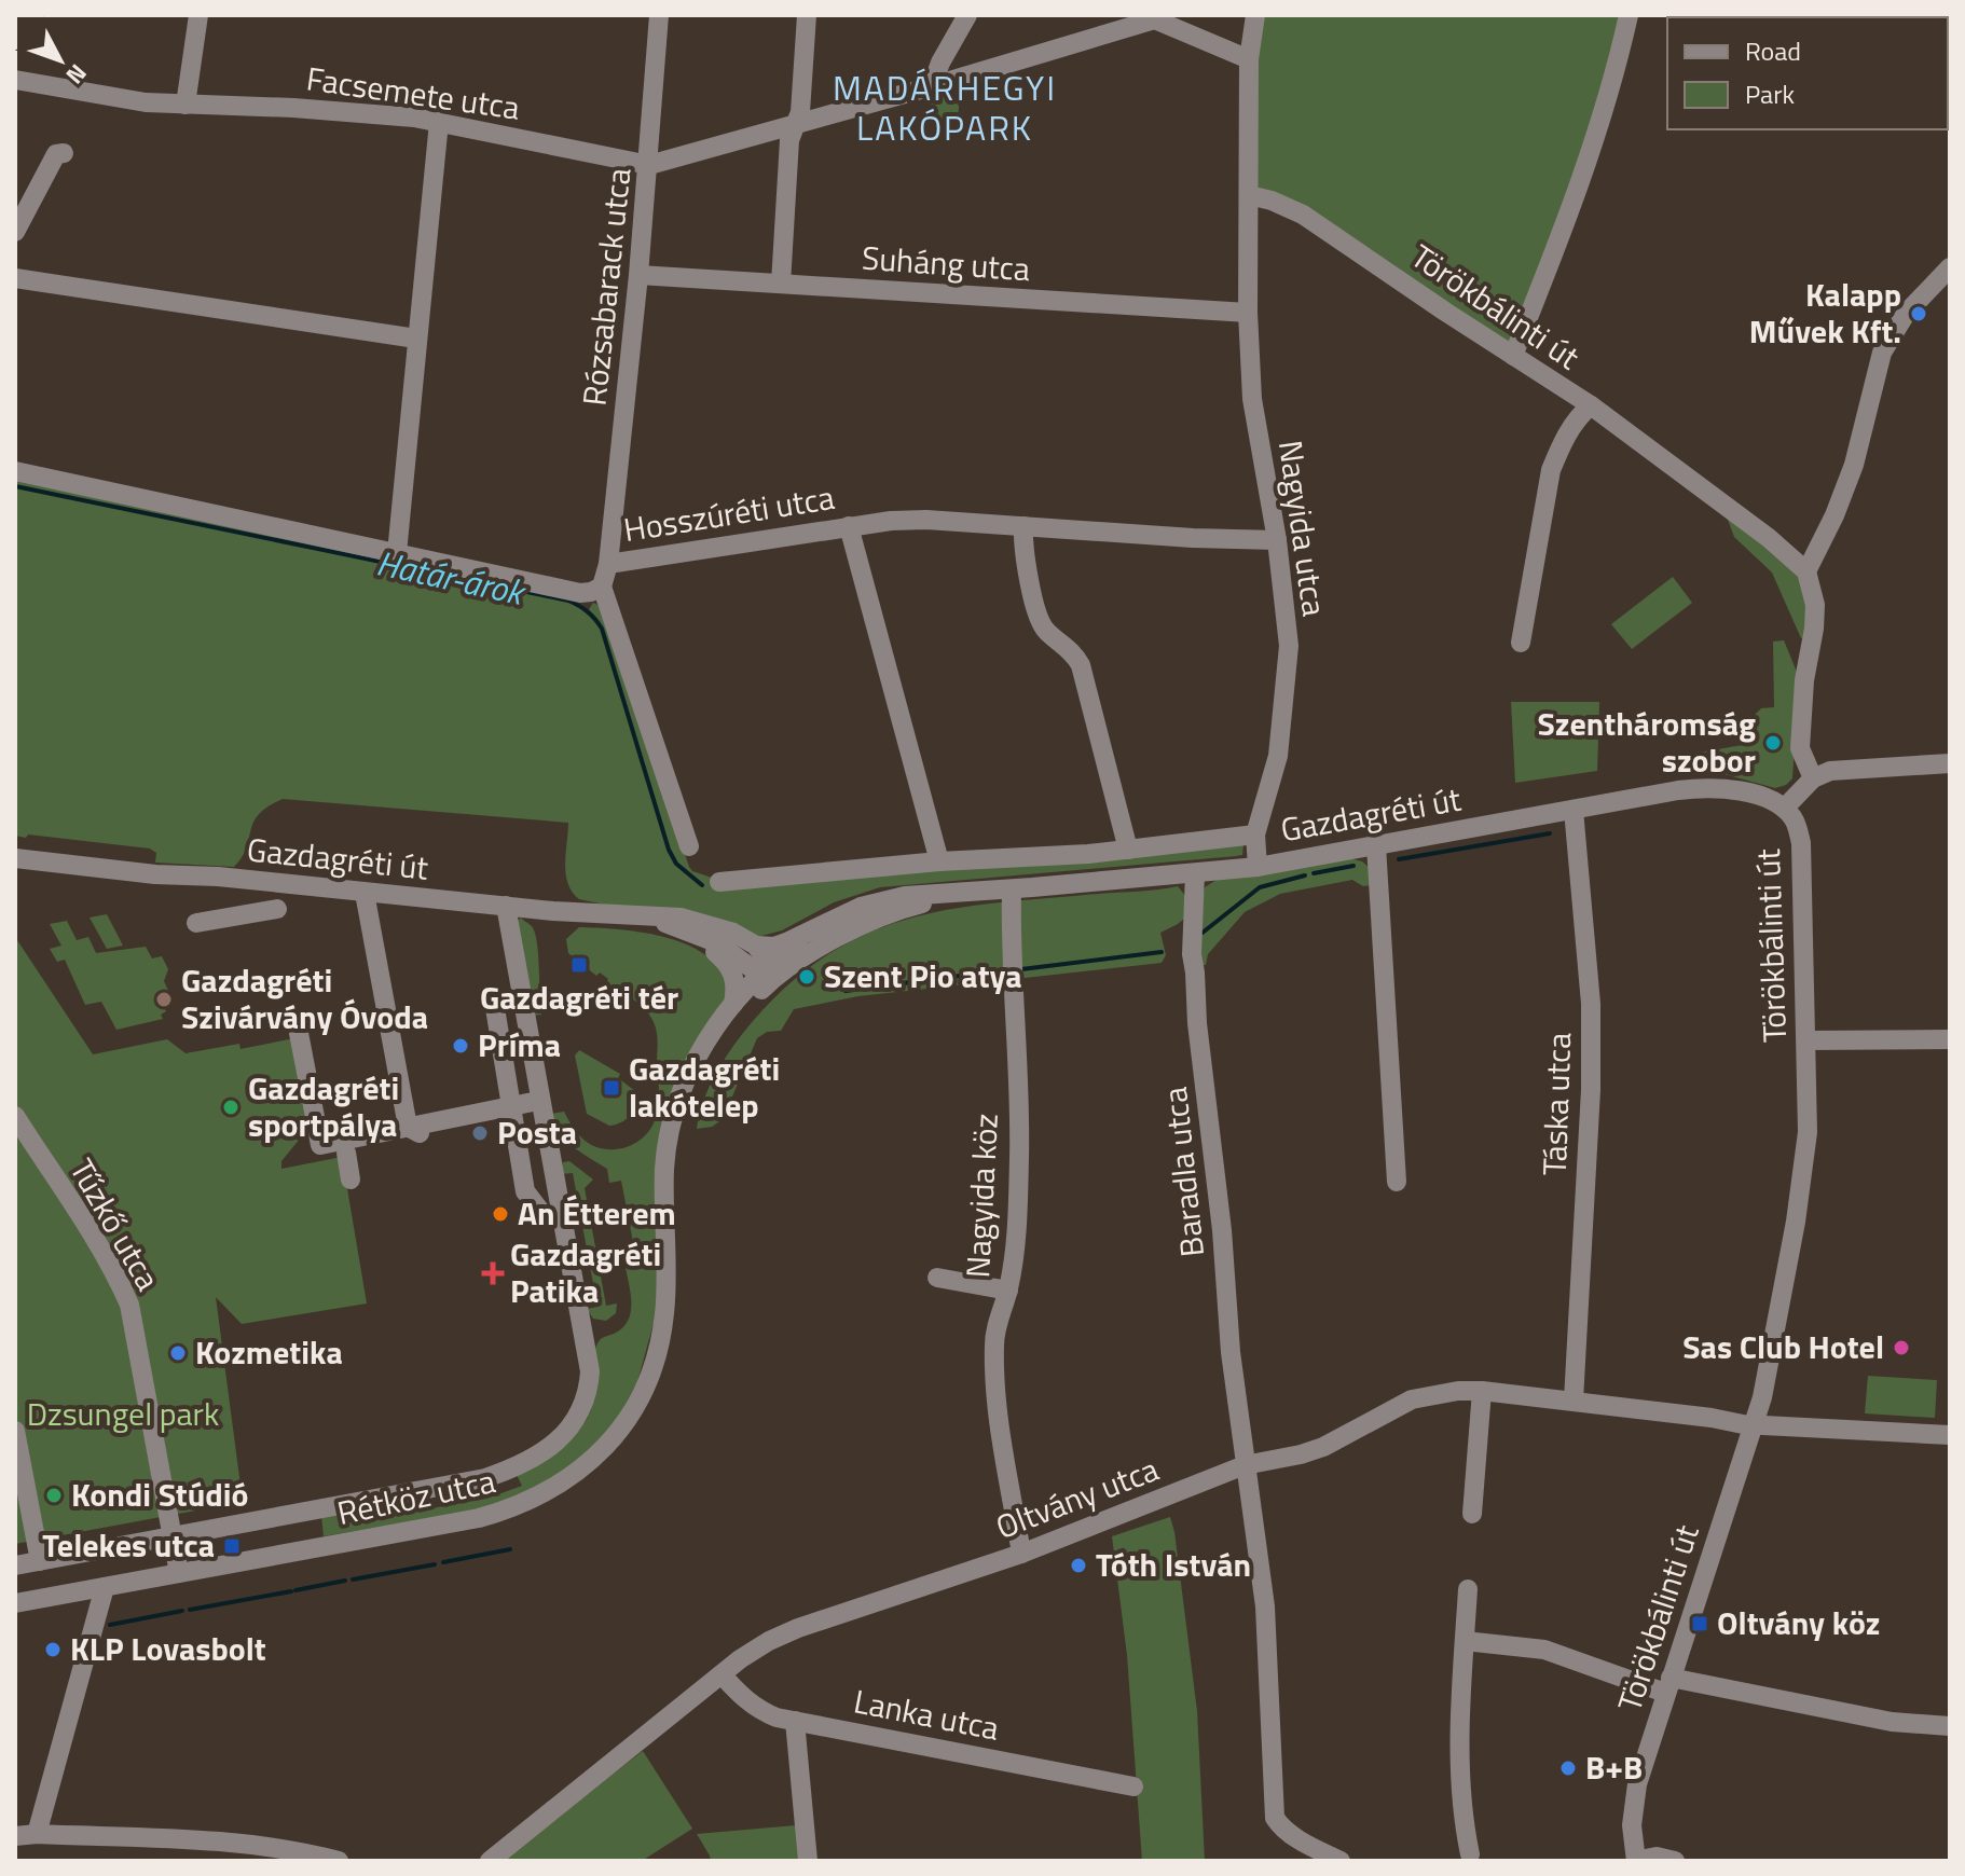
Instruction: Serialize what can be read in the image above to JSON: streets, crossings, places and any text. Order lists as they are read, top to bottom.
{
  "streets": {
    "street": [
      "Facsemete utca",
      "Suháng utca",
      "Rózsabarack utca",
      "Törökbálinti út",
      "Hosszúréti utca",
      "Nagyida utca",
      "Gazdagréti út",
      "Táska utca",
      "Baradla utca",
      "Nagyida köz",
      "Tűzkő utca",
      "Rétköz utca",
      "Oltvány utca",
      "Lanka utca"
    ]
  },
  "crossings": [
    ["Facsemete utca", "Rózsabarack utca"],
    ["Suháng utca", "Rózsabarack utca"],
    ["Suháng utca", "Nagyida utca"],
    ["Rózsabarack utca", "Hosszúréti utca"],
    ["Törökbálinti út", "Nagyida utca"],
    ["Törökbálinti út", "Gazdagréti út"],
    ["Törökbálinti út", "Oltvány utca"],
    ["Hosszúréti utca", "Nagyida utca"],
    ["Nagyida utca", "Gazdagréti út"],
    ["Gazdagréti út", "Táska utca"],
    ["Gazdagréti út", "Baradla utca"],
    ["Gazdagréti út", "Nagyida köz"],
    ["Gazdagréti út", "Rétköz utca"],
    ["Táska utca", "Oltvány utca"],
    ["Baradla utca", "Oltvány utca"],
    ["Nagyida köz", "Oltvány utca"],
    ["Tűzkő utca", "Rétköz utca"],
    ["Oltvány utca", "Lanka utca"]
  ],
  "districts": ["MADÁRHEGYI LAKÓPARK"],
  "water": ["Határ-árok"],
  "parks": ["Dzsungel park"],
  "places": {
    "other": [
      "Kalapp Művek Kft.",
      "Szentháromság szobor",
      "Szent Pio atya",
      "Gazdagréti Szivárvány Óvoda",
      "Príma",
      "Gazdagréti sportpálya",
      "Posta",
      "An Étterem",
      "Sas Club Hotel",
      "Kozmetika",
      "Kondi Stúdió",
      "Tóth István",
      "KLP Lovasbolt",
      "B+B"
    ],
    "transit": [
      "Gazdagréti tér",
      "Gazdagréti lakótelep",
      "Telekes utca",
      "Oltvány köz"
    ],
    "health": ["Gazdagréti Patika"]
  },
  "legend": ["Road", "Park"],
  "north": "bottom right"
}
